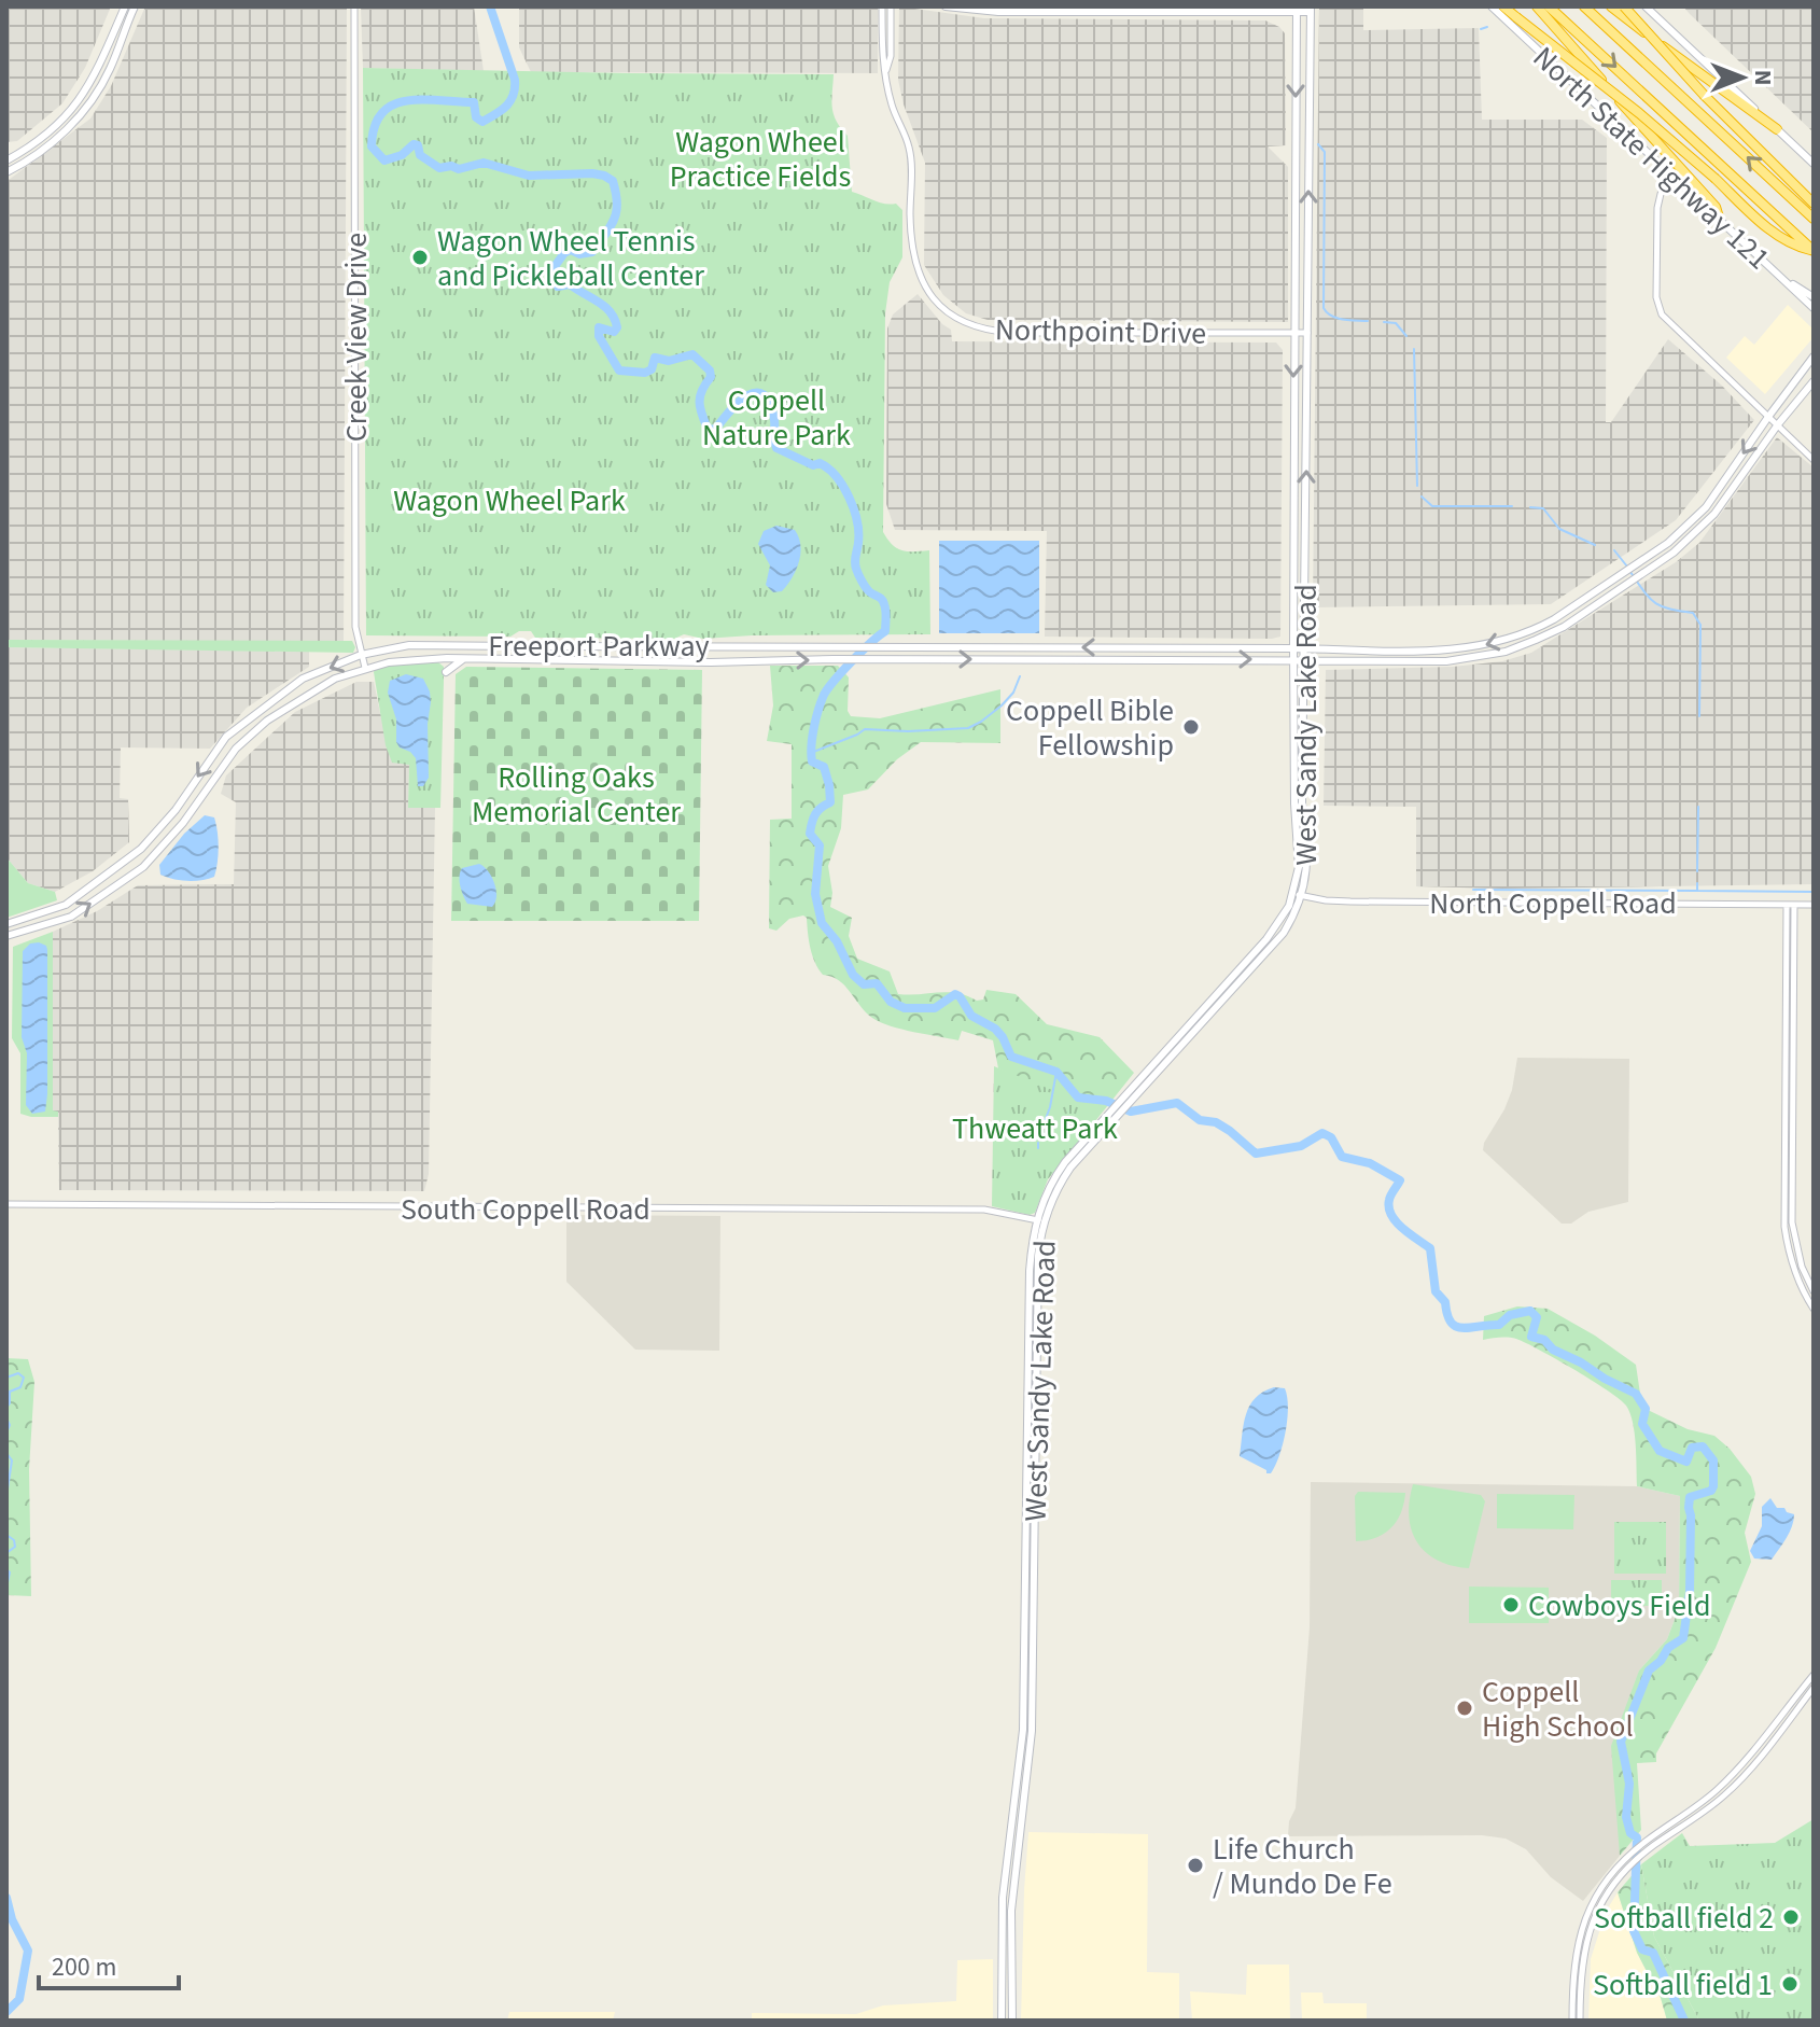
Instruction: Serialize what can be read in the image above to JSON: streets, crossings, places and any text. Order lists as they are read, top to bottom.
{
  "streets": {
    "main road": ["North State Highway 121", "Freeport Parkway", "West Sandy Lake Road"],
    "street": [
      "Northpoint Drive",
      "Creek View Drive",
      "North Coppell Road",
      "South Coppell Road"
    ]
  },
  "crossings": [
    ["Northpoint Drive", "West Sandy Lake Road"],
    ["Creek View Drive", "Freeport Parkway"],
    ["Freeport Parkway", "West Sandy Lake Road"],
    ["West Sandy Lake Road", "North Coppell Road"],
    ["West Sandy Lake Road", "South Coppell Road"]
  ],
  "parks": [
    "Wagon Wheel Practice Fields",
    "Coppell Nature Park",
    "Wagon Wheel Park",
    "Rolling Oaks Memorial Center",
    "Thweatt Park"
  ],
  "places": [
    "Wagon Wheel Tennis and Pickleball Center",
    "Coppell Bible Fellowship",
    "Cowboys Field",
    "Coppell High School",
    "Life Church / Mundo De Fe",
    "Softball field 2",
    "Softball field 1"
  ],
  "scale_bar": "200 m",
  "north": "right"
}
